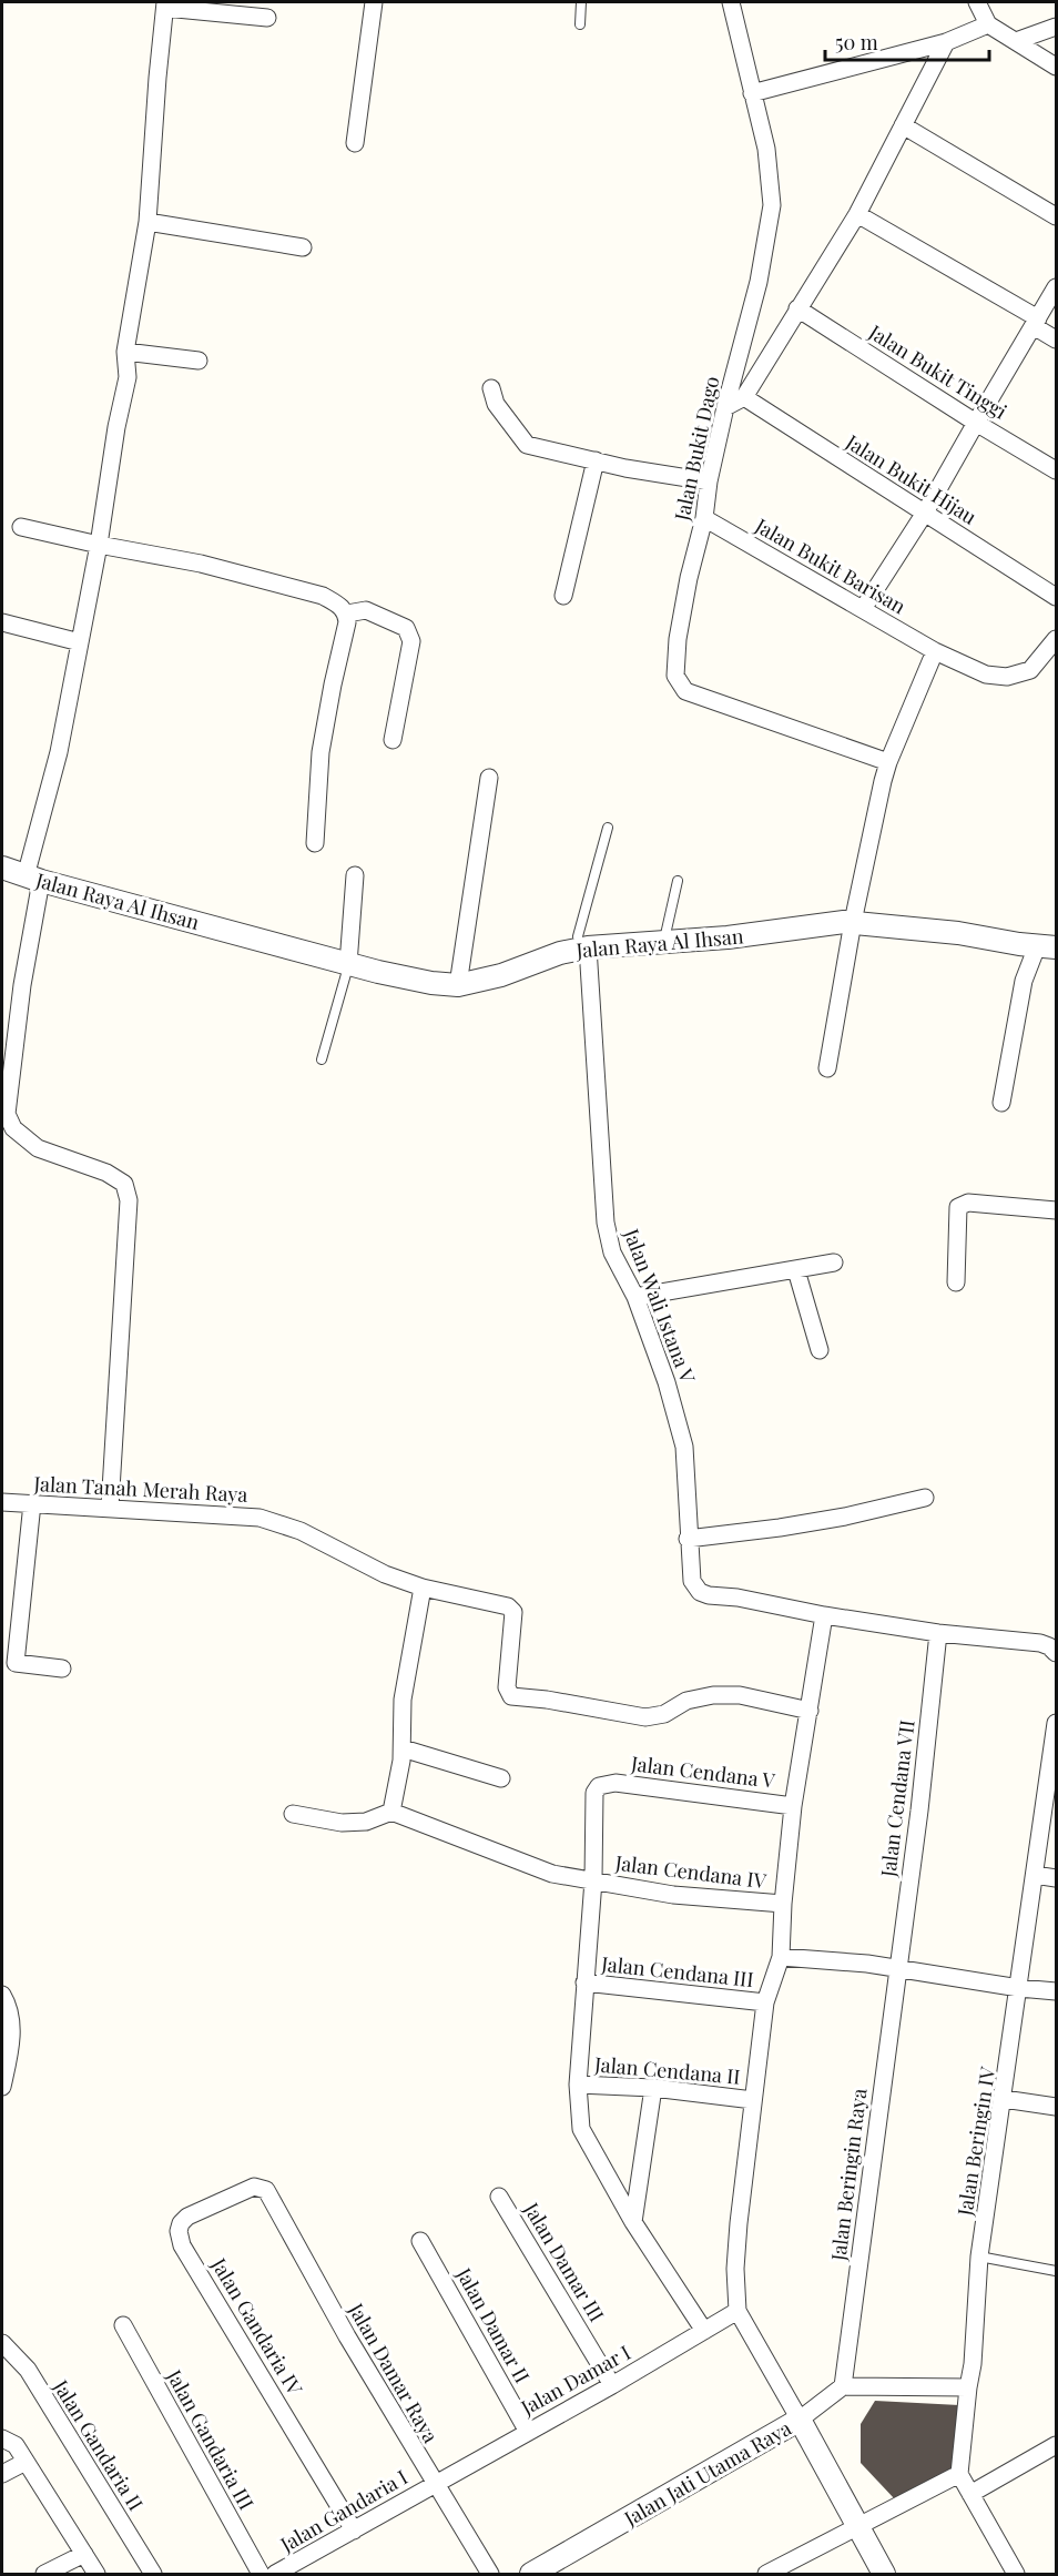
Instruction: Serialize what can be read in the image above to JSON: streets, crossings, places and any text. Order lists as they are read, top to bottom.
{
  "streets": {
    "street": [
      "Jalan Bukit Tinggi",
      "Jalan Bukit Dago",
      "Jalan Bukit Hijau",
      "Jalan Bukit Barisan",
      "Jalan Raya Al Ihsan",
      "Jalan Wali Istana V",
      "Jalan Tanah Merah Raya",
      "Jalan Cendana V",
      "Jalan Cendana VII",
      "Jalan Cendana IV",
      "Jalan Cendana III",
      "Jalan Cendana II",
      "Jalan Beringin IV",
      "Jalan Beringin Raya",
      "Jalan Damar III",
      "Jalan Damar II",
      "Jalan Gandaria IV",
      "Jalan Damar Raya",
      "Jalan Damar I",
      "Jalan Gandaria III",
      "Jalan Gandaria II",
      "Jalan Jati Utama Raya",
      "Jalan Gandaria I"
    ]
  },
  "crossings": [
    ["Jalan Bukit Dago", "Jalan Bukit Barisan"],
    ["Jalan Raya Al Ihsan", "Jalan Wali Istana V"],
    ["Jalan Wali Istana V", "Jalan Cendana VII"],
    ["Jalan Cendana V", "Jalan Cendana IV"],
    ["Jalan Cendana VII", "Jalan Beringin Raya"],
    ["Jalan Damar III", "Jalan Damar I"],
    ["Jalan Damar II", "Jalan Damar I"],
    ["Jalan Gandaria IV", "Jalan Damar Raya"],
    ["Jalan Gandaria IV", "Jalan Gandaria I"],
    ["Jalan Damar Raya", "Jalan Damar I"],
    ["Jalan Damar Raya", "Jalan Gandaria I"],
    ["Jalan Damar I", "Jalan Gandaria I"]
  ],
  "scale_bar": "50 m"
}
